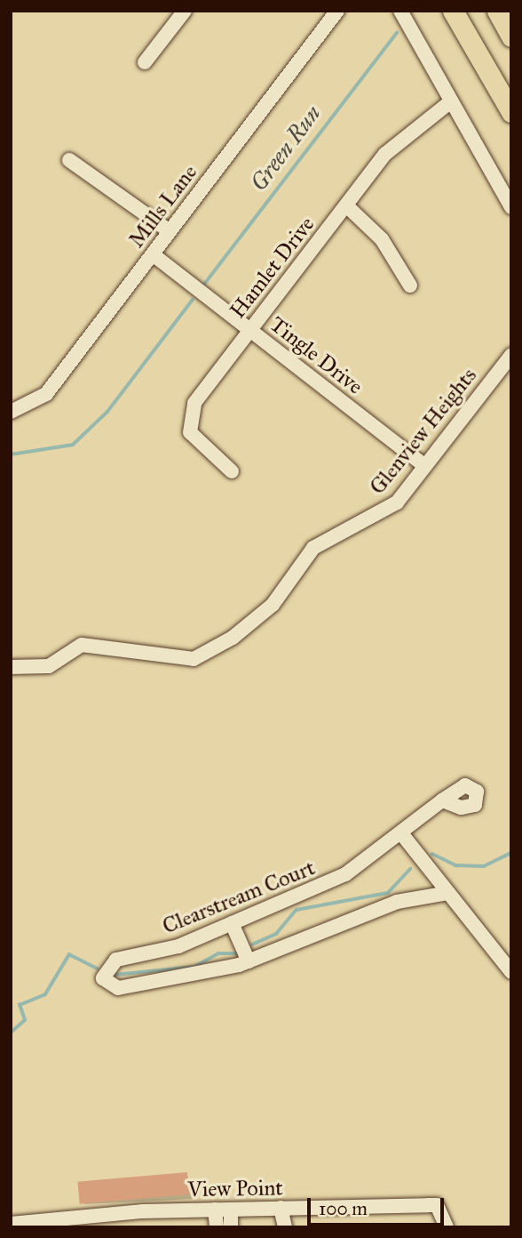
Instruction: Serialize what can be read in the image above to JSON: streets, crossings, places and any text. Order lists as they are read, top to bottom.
{
  "streets": {
    "street": [
      "Mills Lane",
      "Hamlet Drive",
      "Tingle Drive",
      "Glenview Heights",
      "Clearstream Court",
      "View Point"
    ]
  },
  "crossings": [
    ["Mills Lane", "Tingle Drive"],
    ["Hamlet Drive", "Tingle Drive"],
    ["Tingle Drive", "Glenview Heights"]
  ],
  "water": ["Green Run"],
  "scale_bar": "100 m"
}
